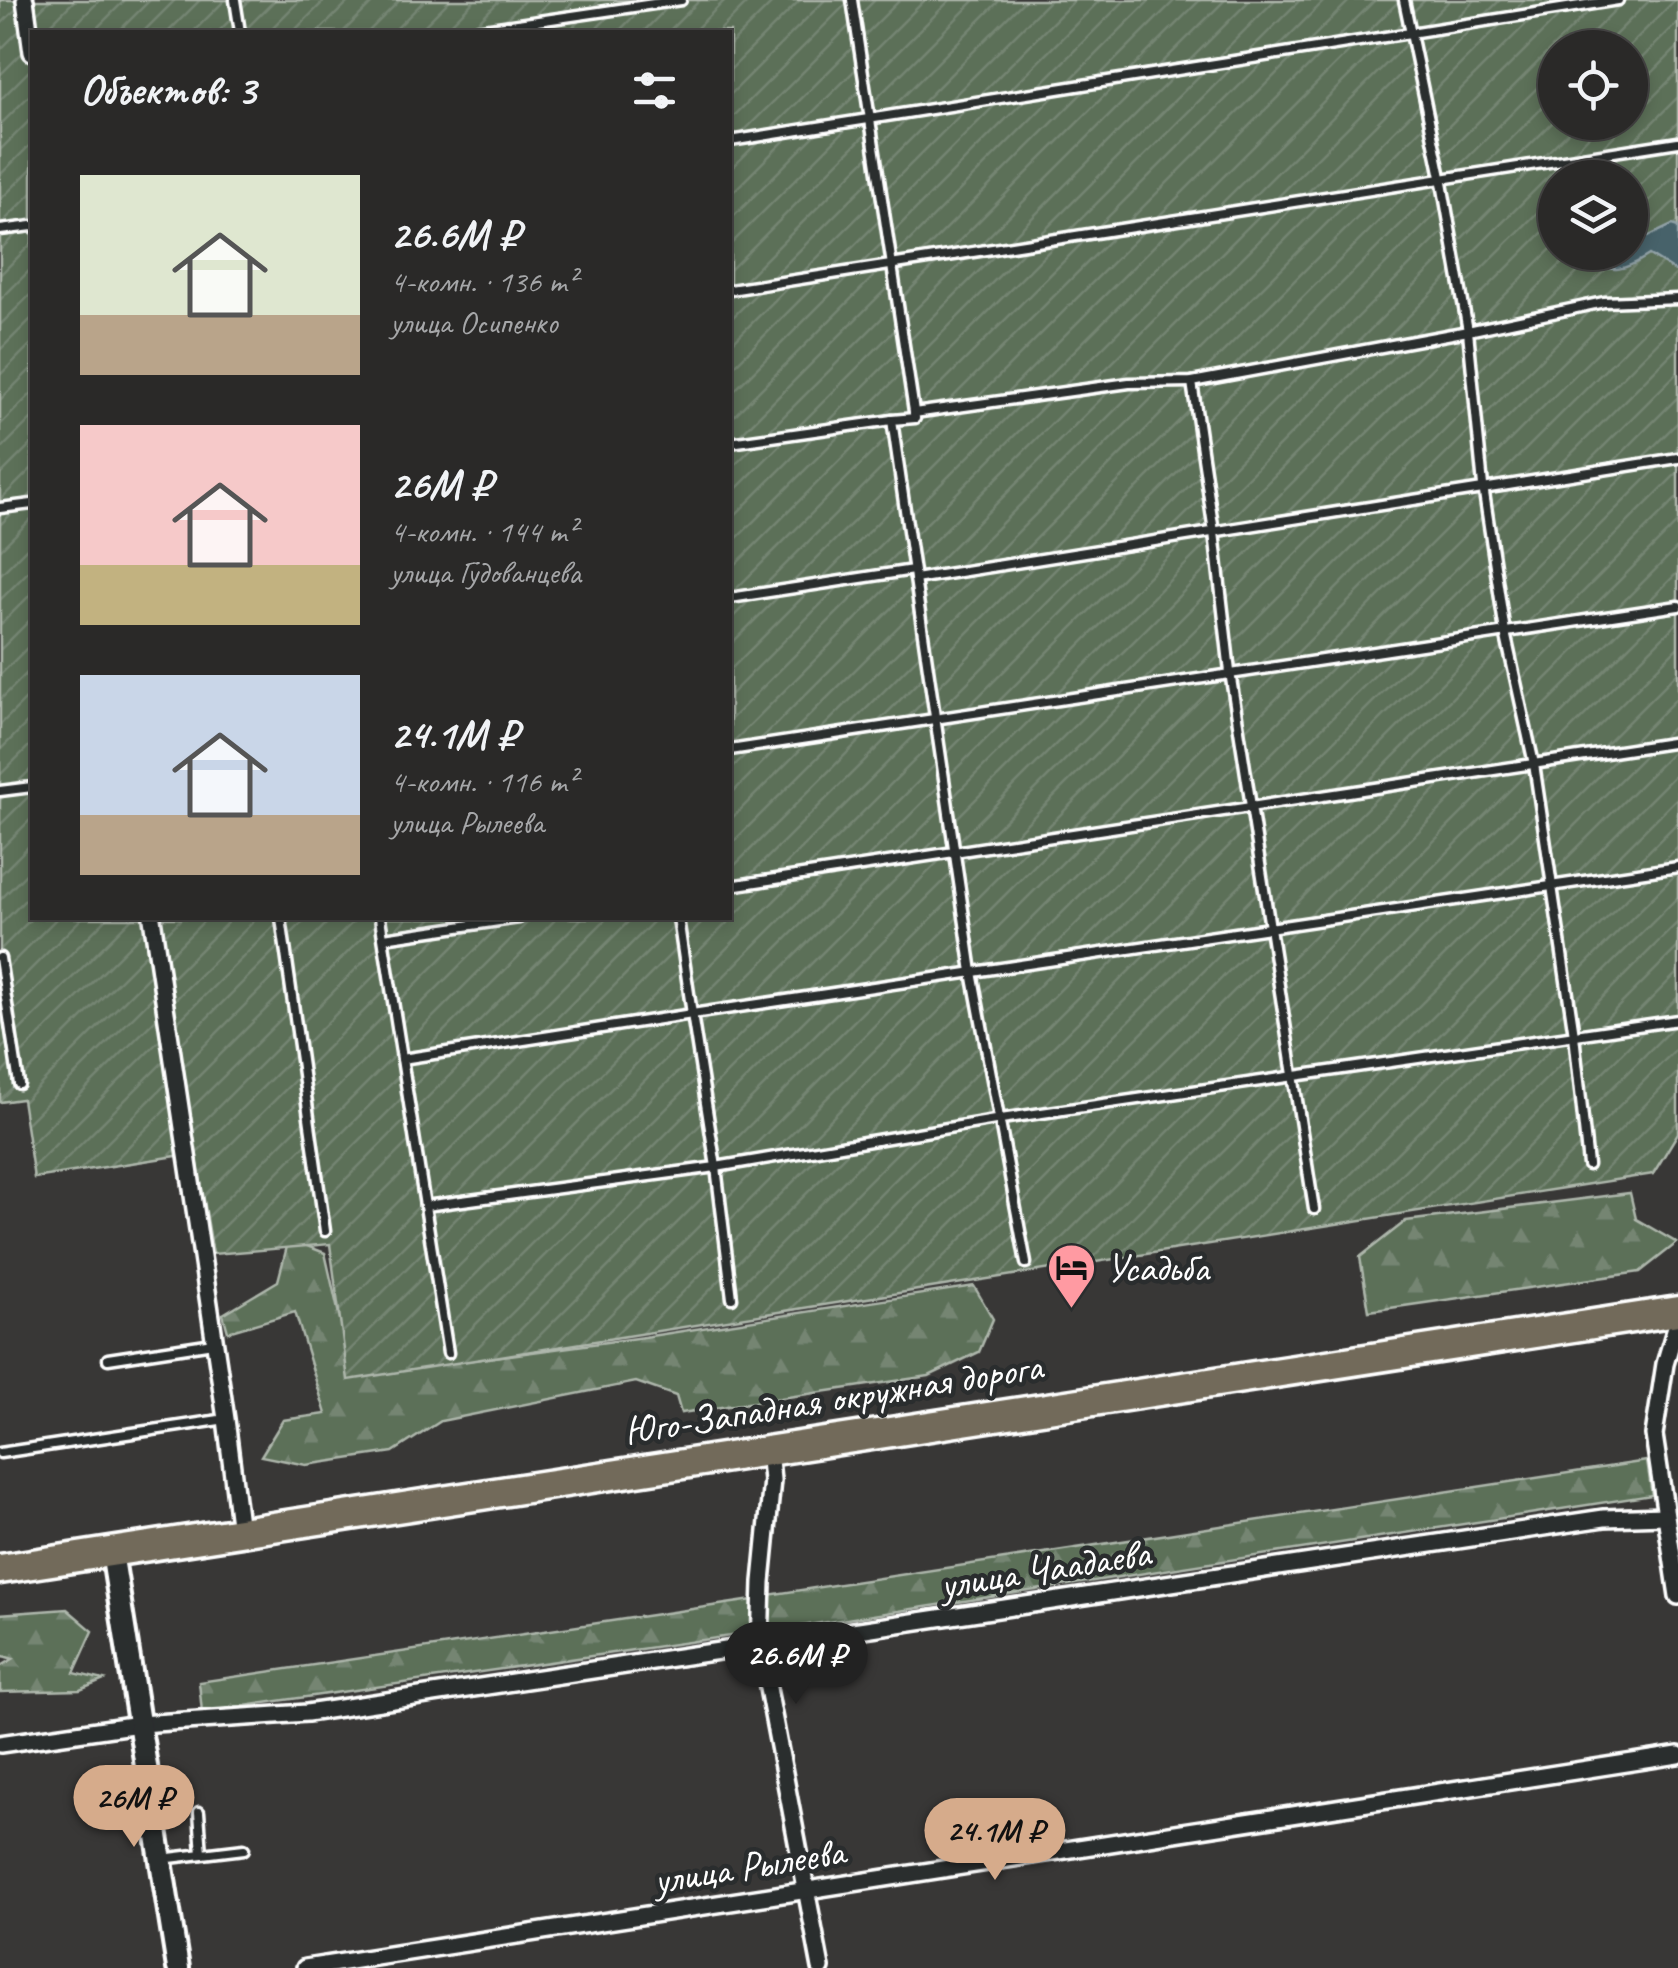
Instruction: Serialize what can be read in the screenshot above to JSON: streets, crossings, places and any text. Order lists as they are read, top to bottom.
{
  "streets": {
    "highway": ["Юго-Западная окружная дорога"],
    "street": ["улица Чаадаева", "улица Рылеева"]
  },
  "places": {
    "hotel": ["Усадьба"]
  },
  "page": {
    "heading": "Объектов: 3",
    "list": [
      {
        "name": "26.6M ₽",
        "note": "4-комн. · 136 m² · улица Осипенко"
      },
      {
        "name": "26M ₽",
        "note": "4-комн. · 144 m² · улица Гудованцева"
      },
      {
        "name": "24.1M ₽",
        "note": "4-комн. · 116 m² · улица Рылеева"
      }
    ],
    "price": ["26.6M ₽", "26M ₽", "24.1M ₽"]
  }
}
